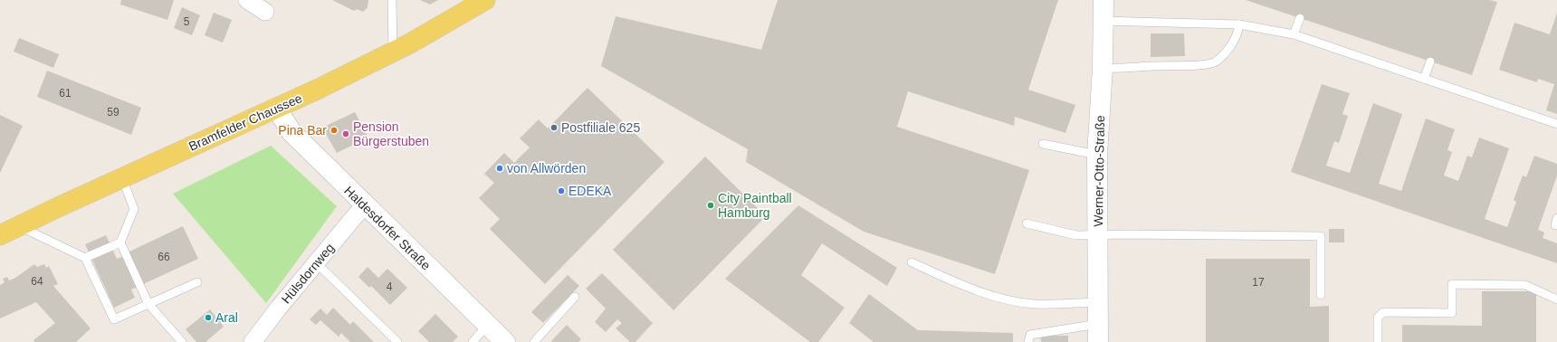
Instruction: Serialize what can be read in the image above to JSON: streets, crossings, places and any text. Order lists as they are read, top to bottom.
{
  "streets": {
    "main road": ["Bramfelder Chaussee", "Werner-Otto-Straße", "Haldesdorfer Straße"],
    "street": ["Hülsdornweg"]
  },
  "crossings": [
    ["Bramfelder Chaussee", "Haldesdorfer Straße"],
    ["Haldesdorfer Straße", "Hülsdornweg"]
  ],
  "places": [
    "Postfiliale 625",
    "Pina Bar",
    "Pension Bürgerstuben",
    "von Allwörden",
    "EDEKA",
    "City Paintball Hamburg",
    "Aral"
  ],
  "house_numbers": [
    "5",
    "61",
    "59",
    "66",
    "64",
    "17",
    "4"
  ]
}
